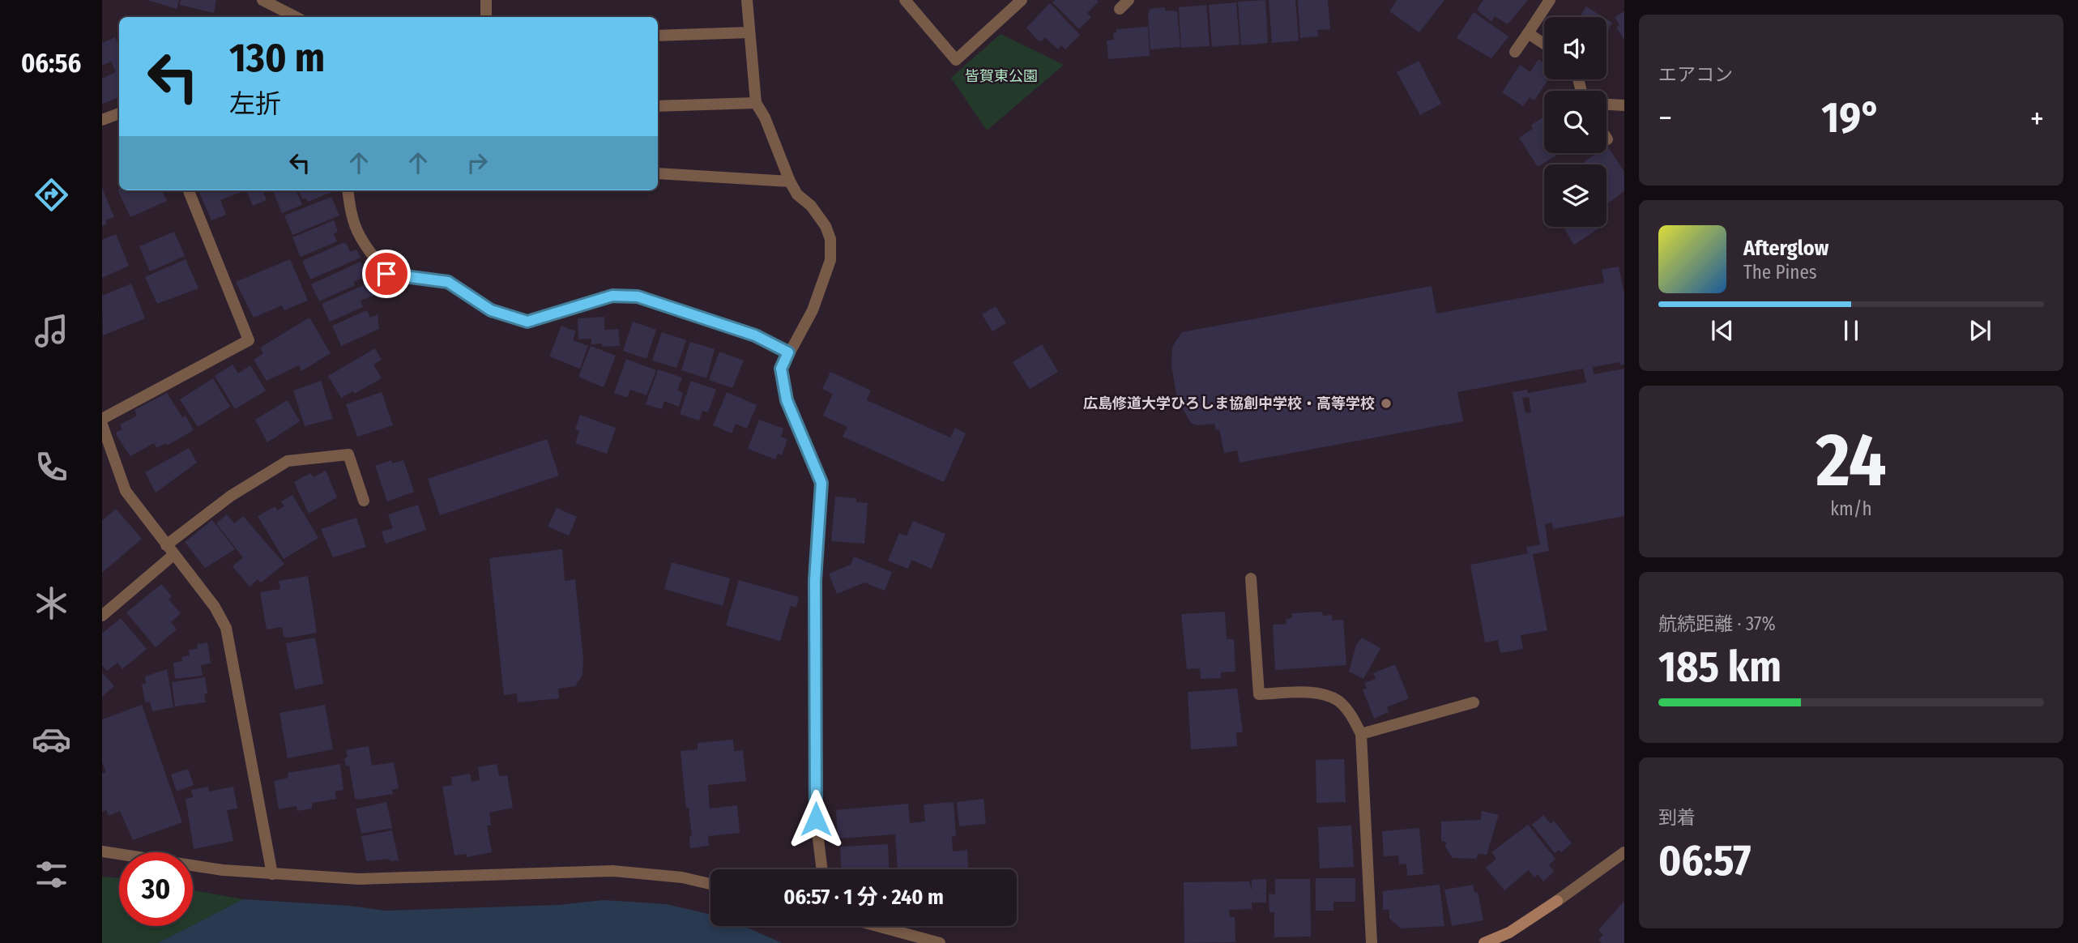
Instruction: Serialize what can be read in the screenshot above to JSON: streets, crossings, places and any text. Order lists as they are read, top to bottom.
{
  "parks": ["皆賀東公園"],
  "places": ["広島修道大学ひろしま協創中学校・高等学校"],
  "page": {
    "tabs": "06:56",
    "tile": [
      "エアコン",
      ["24", "km/h"],
      ["航続距離 · 37%", "185 km"],
      ["到着", "06:57"]
    ],
    "turn": ["130 m", "左折"],
    "heat": ["−", "19°", "+"],
    "song": ["Afterglow", "The Pines"],
    "limit": "30",
    "trip": "06:57 · 1 分 · 240 m"
  }
}
